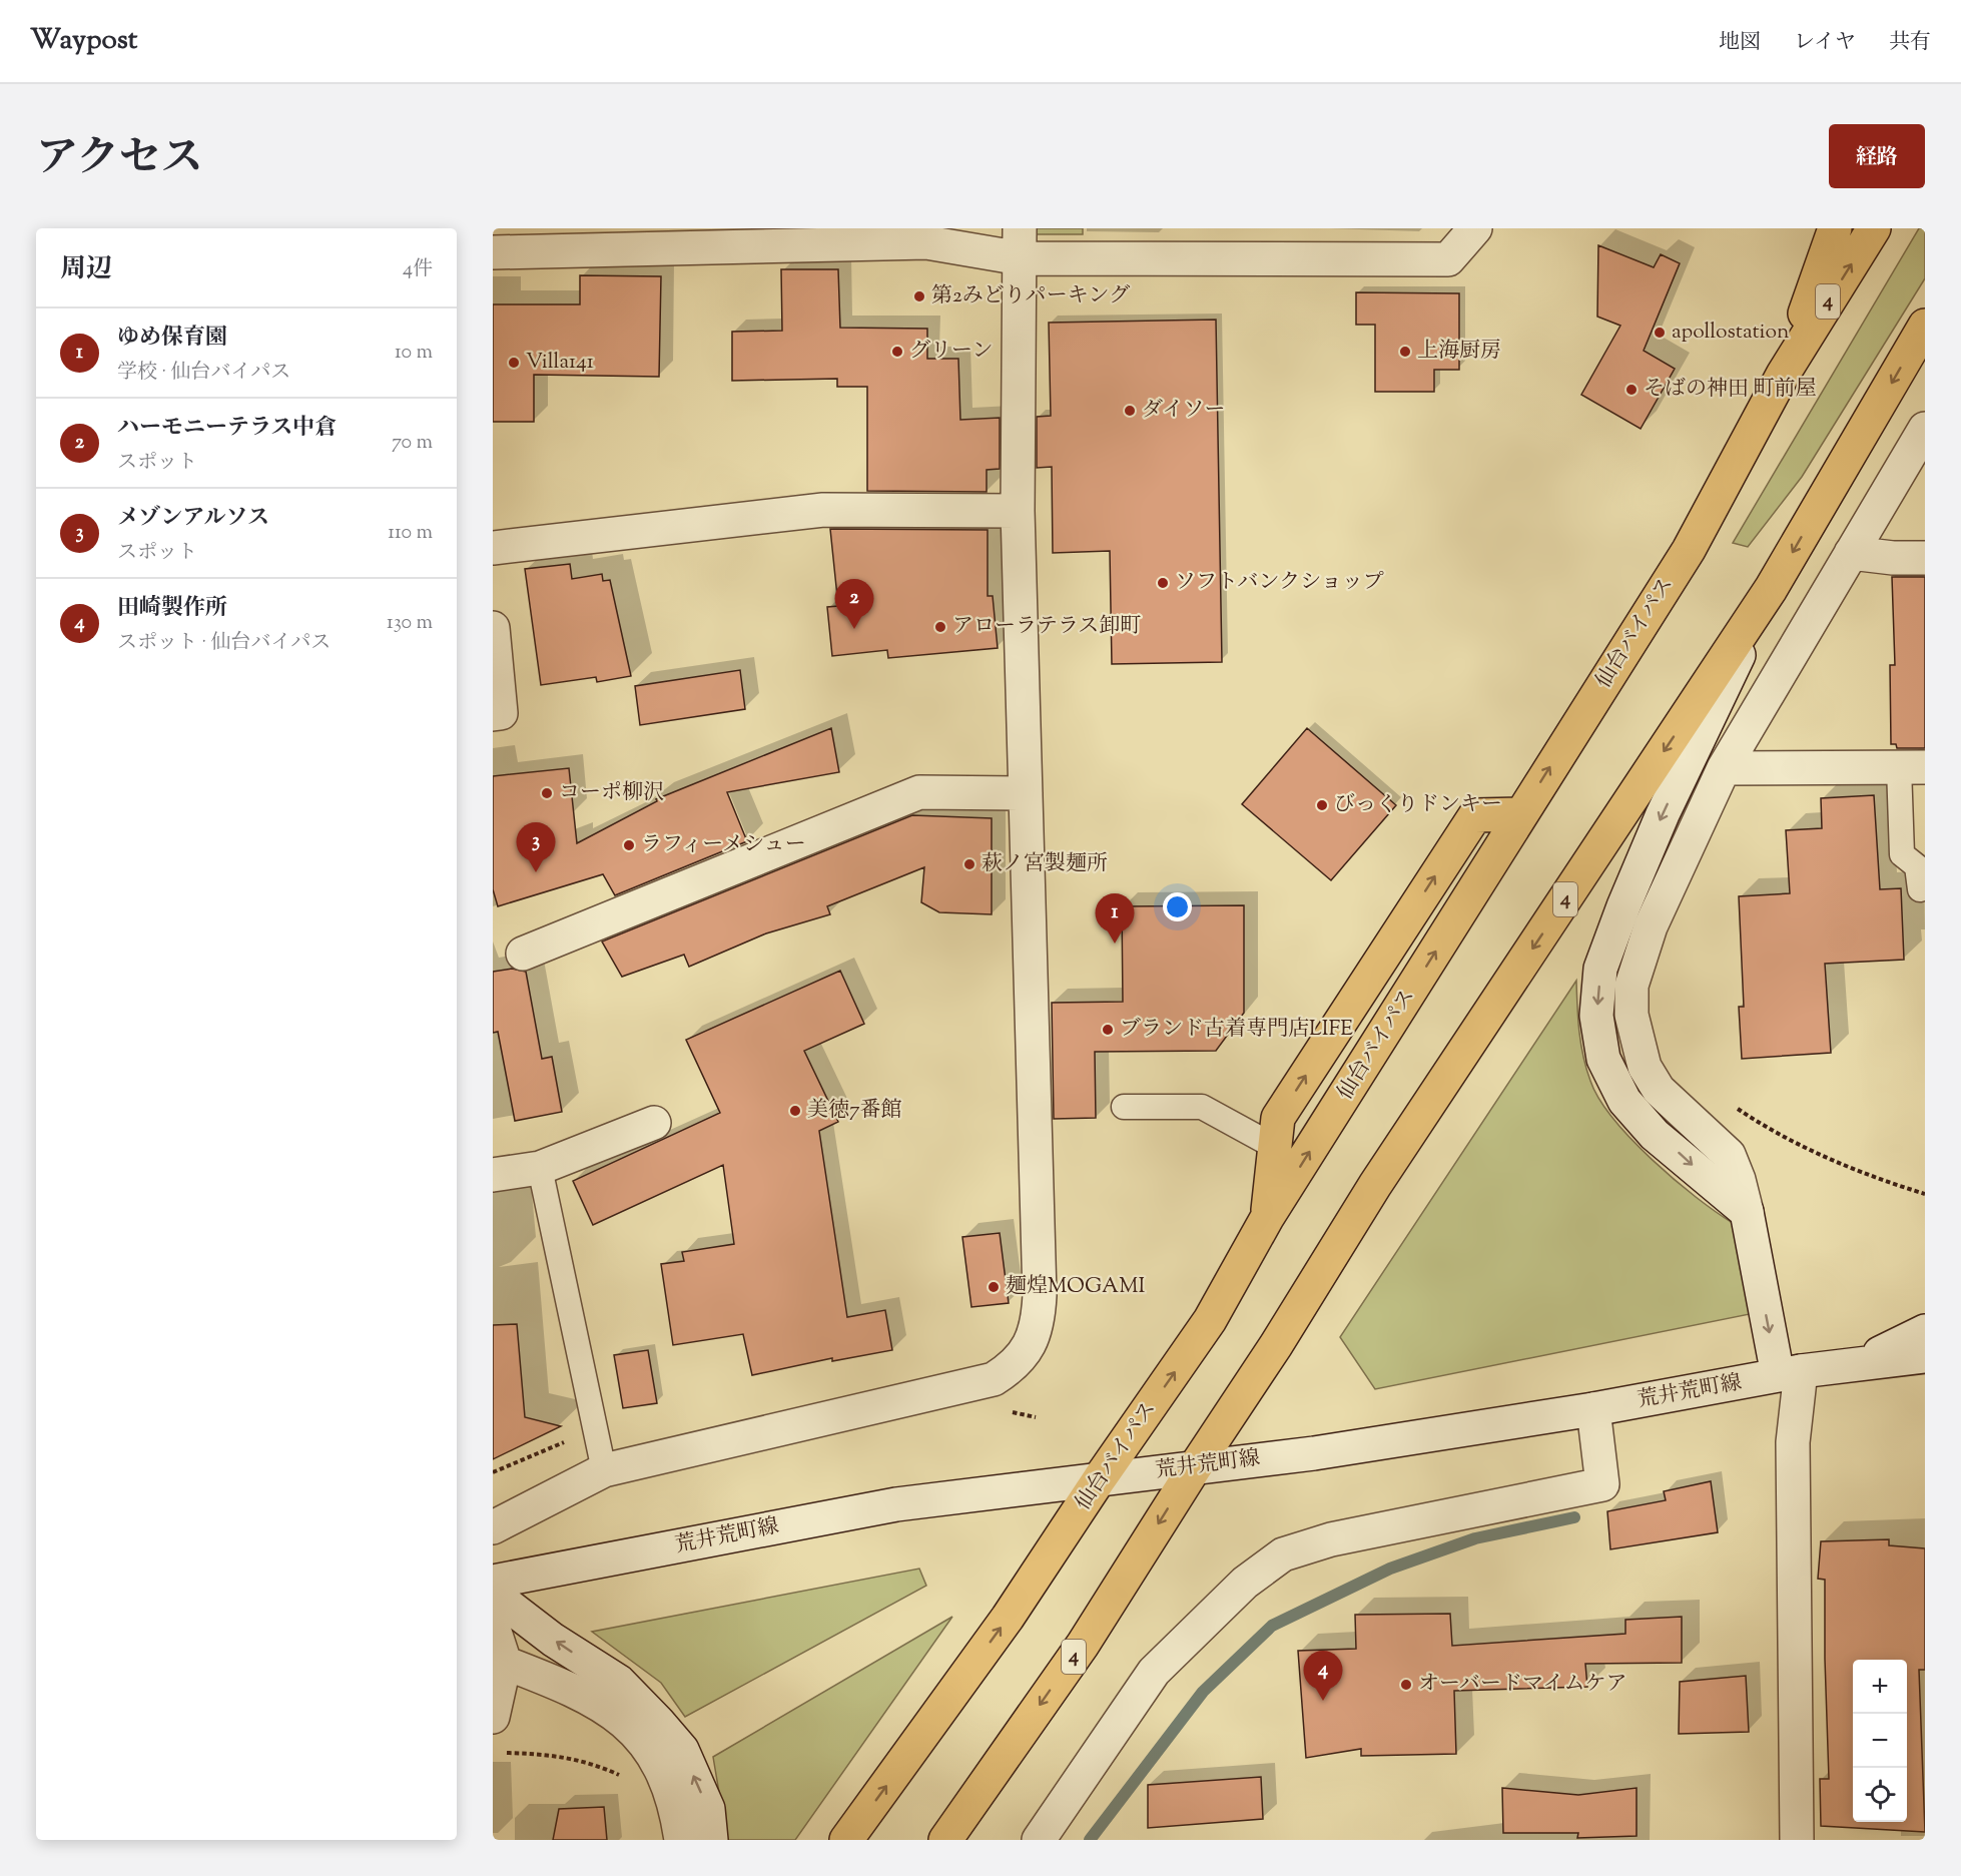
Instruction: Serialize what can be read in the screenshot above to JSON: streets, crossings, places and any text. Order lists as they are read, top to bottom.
{
  "streets": {
    "highway": ["4", "仙台バイパス"],
    "street": ["荒井荒町線"]
  },
  "crossings": [
    ["4", "荒井荒町線"],
    ["仙台バイパス", "荒井荒町線"]
  ],
  "places": [
    "第2みどりパーキング",
    "apollostation",
    "グリーン",
    "上海厨房",
    "Villa141",
    "そばの神田 町前屋",
    "ダイソー",
    "ソフトバンクショップ",
    "アローラテラス卸町",
    "コーポ柳沢",
    "びっくりドンキー",
    "ラフィーメシュー",
    "萩ノ宮製麺所",
    "ブランド古着専門店LIFE",
    "美徳7番館",
    "麺煌MOGAMI",
    "オーバードマイムケア"
  ],
  "page": {
    "header": "Waypost",
    "nav": ["地図", "レイヤ", "共有"],
    "title": "アクセス",
    "buttons": "経路",
    "heading": ["周辺", "4件"],
    "list": [
      {
        "mark": "1",
        "name": "ゆめ保育園",
        "note": "学校 · 仙台バイパス",
        "value": "10 m"
      },
      {
        "mark": "2",
        "name": "ハーモニーテラス中倉",
        "note": "スポット",
        "value": "70 m"
      },
      {
        "mark": "3",
        "name": "メゾンアルソス",
        "note": "スポット",
        "value": "110 m"
      },
      {
        "mark": "4",
        "name": "田崎製作所",
        "note": "スポット · 仙台バイパス",
        "value": "130 m"
      }
    ],
    "pins": [
      "2",
      "3",
      "1",
      "4"
    ],
    "map_buttons": ["+", "−"]
  }
}
